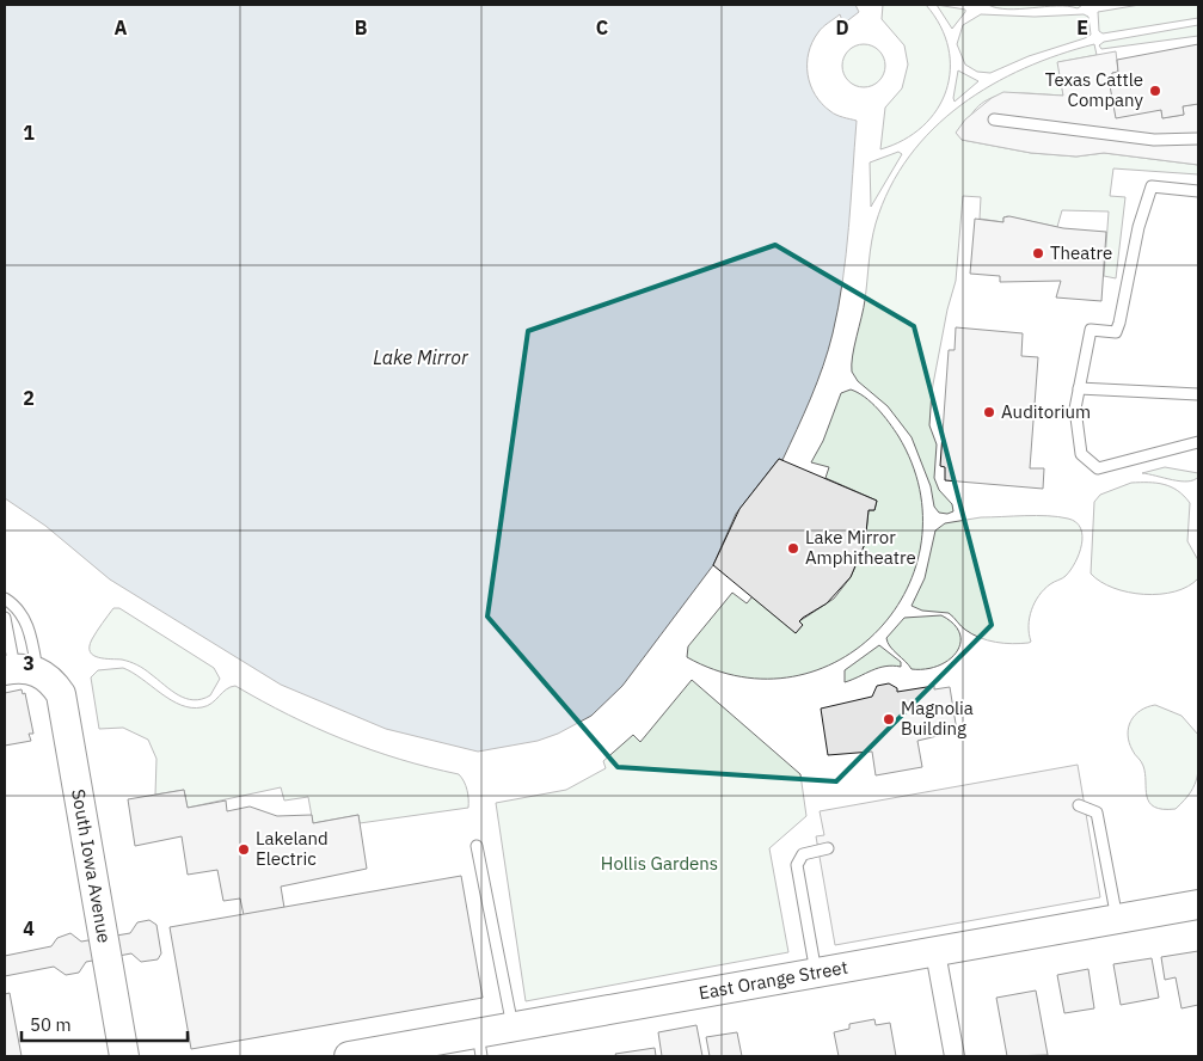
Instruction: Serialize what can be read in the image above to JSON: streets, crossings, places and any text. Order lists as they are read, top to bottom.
{
  "streets": {
    "street": ["South Iowa Avenue", "East Orange Street"]
  },
  "water": ["Lake Mirror"],
  "parks": ["Hollis Gardens"],
  "places": [
    "Texas Cattle Company",
    "Theatre",
    "Auditorium",
    "Lake Mirror Amphitheatre",
    "Magnolia Building",
    "Lakeland Electric"
  ],
  "scale_bar": "50 m",
  "grid": {
    "columns": [
      "A",
      "B",
      "C",
      "D",
      "E"
    ],
    "rows": [
      "1",
      "2",
      "3",
      "4"
    ]
  }
}
